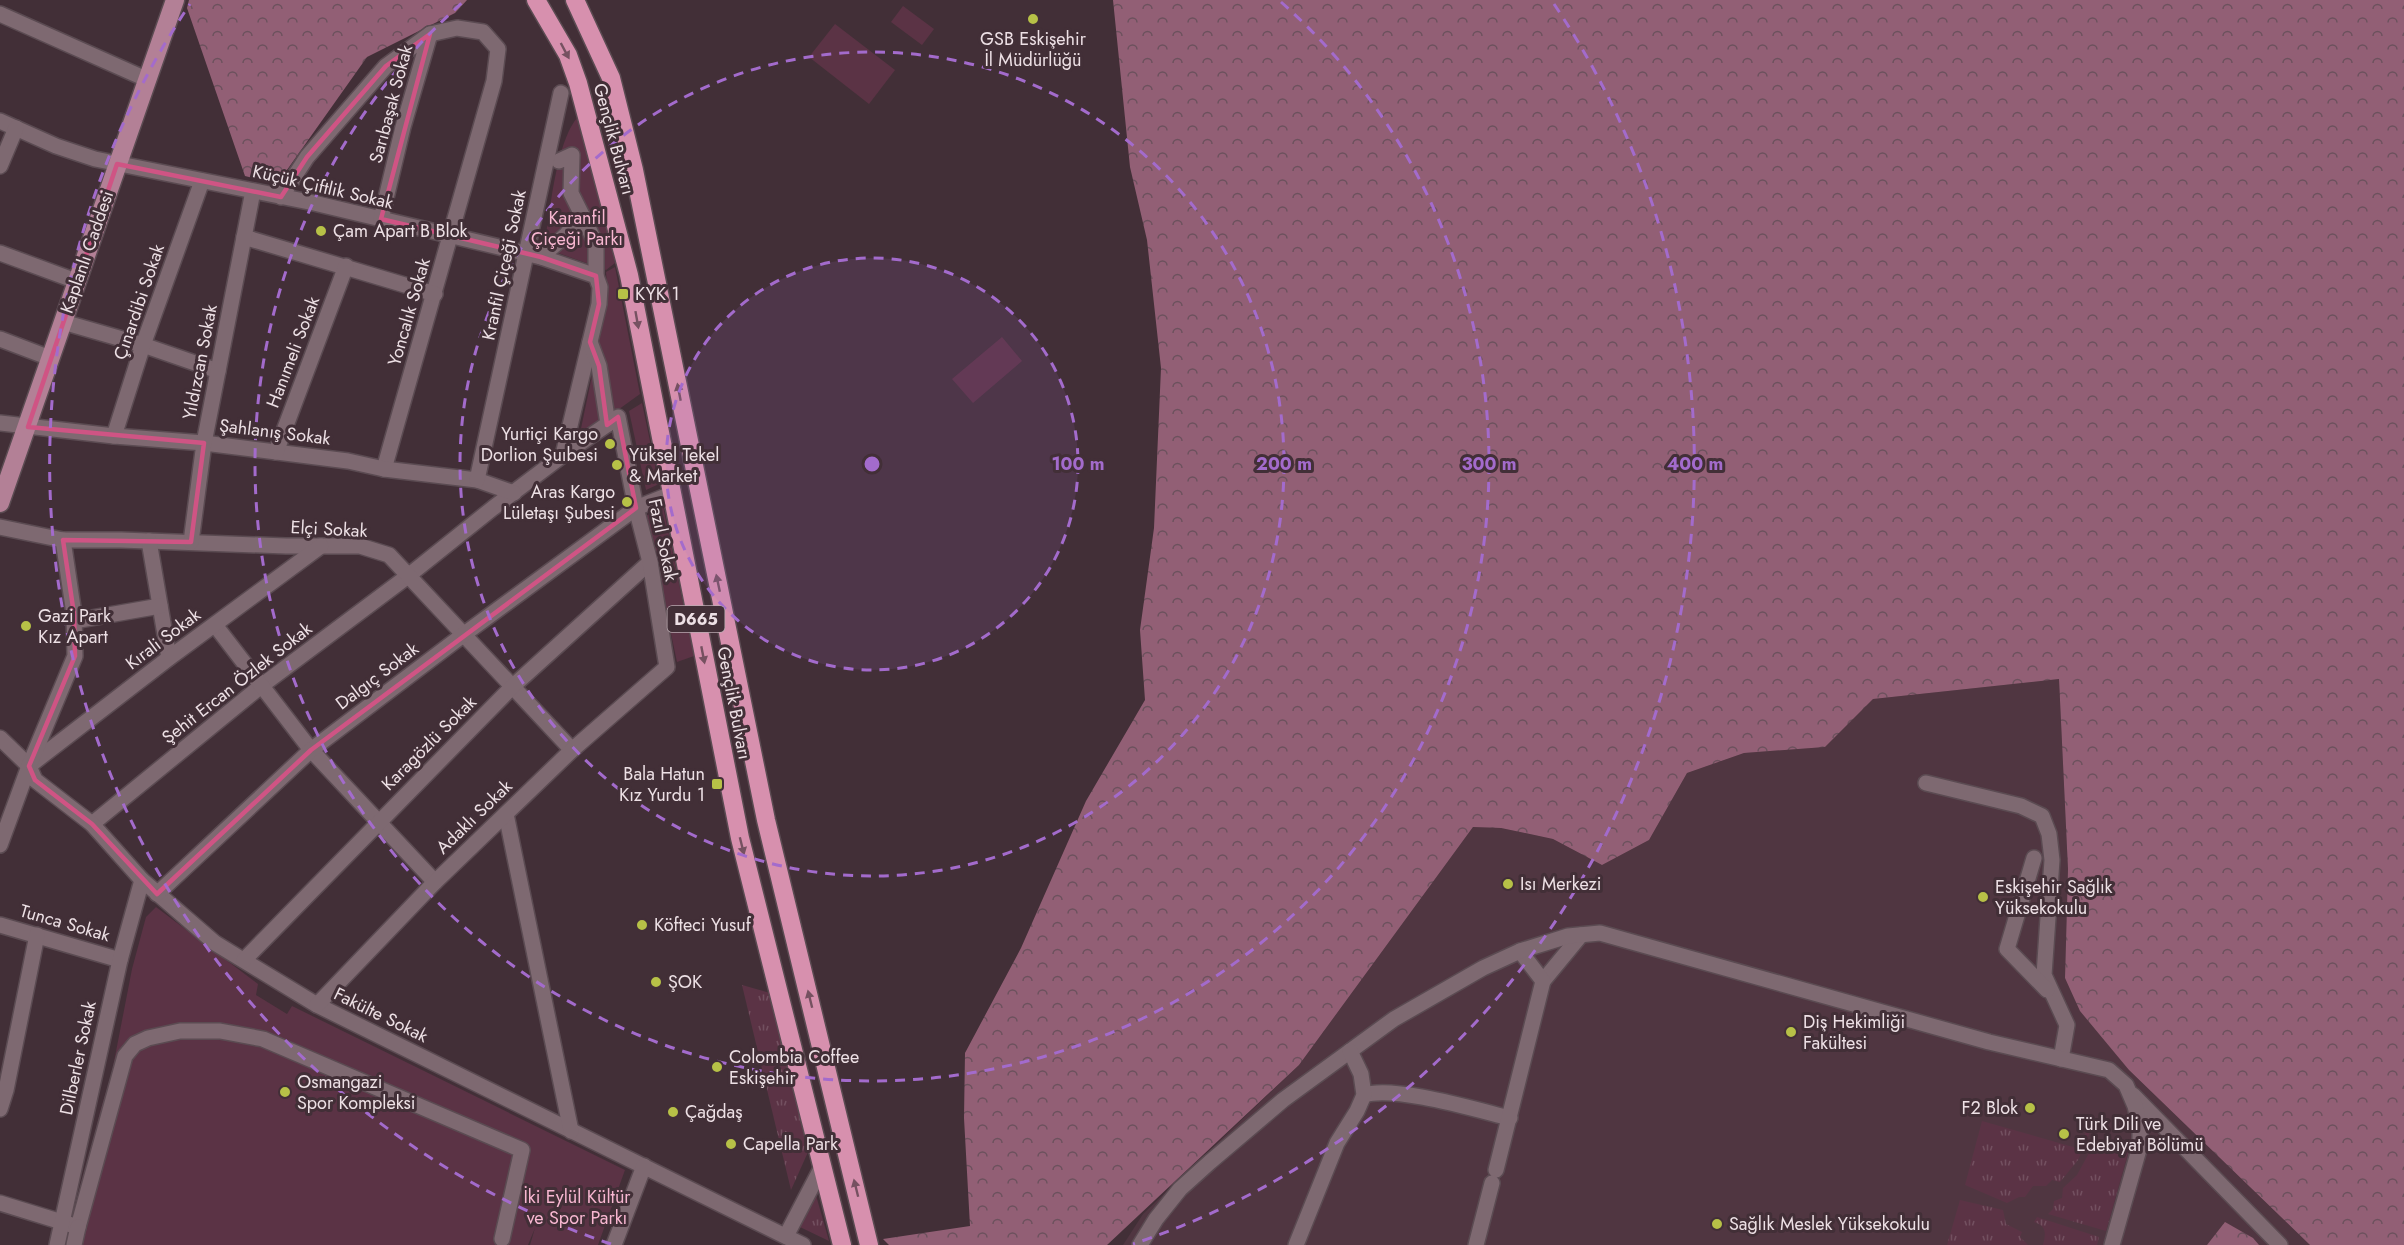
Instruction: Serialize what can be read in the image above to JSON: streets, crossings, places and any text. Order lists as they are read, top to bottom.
{
  "streets": {
    "highway": ["Gençlik Bulvarı", "D665"],
    "main road": ["Kaplanlı Caddesi"],
    "street": [
      "Sarıbaşak Sokak",
      "Küçük Çiftlik Sokak",
      "Kranfil Çiçeği Sokak",
      "Çınardibi Sokak",
      "Yoncalık Sokak",
      "Hanımeli Sokak",
      "Yıldızcan Sokak",
      "Şahlanış Sokak",
      "Elçi Sokak",
      "Fazıl Sokak",
      "Kırali Sokak",
      "Dalgıç Sokak",
      "Şehit Ercan Özlek Sokak",
      "Karagözlü Sokak",
      "Adaklı Sokak",
      "Tunca Sokak",
      "Fakülte Sokak",
      "Dilberler Sokak"
    ]
  },
  "crossings": [
    ["Sarıbaşak Sokak", "Küçük Çiftlik Sokak"],
    ["Sarıbaşak Sokak", "Yoncalık Sokak"],
    ["Gençlik Bulvarı", "Dalgıç Sokak"],
    ["Küçük Çiftlik Sokak", "Kaplanlı Caddesi"],
    ["Küçük Çiftlik Sokak", "Kranfil Çiçeği Sokak"],
    ["Küçük Çiftlik Sokak", "Çınardibi Sokak"],
    ["Küçük Çiftlik Sokak", "Yoncalık Sokak"],
    ["Küçük Çiftlik Sokak", "Yıldızcan Sokak"],
    ["Kaplanlı Caddesi", "Şahlanış Sokak"],
    ["Kranfil Çiçeği Sokak", "Şahlanış Sokak"],
    ["Çınardibi Sokak", "Şahlanış Sokak"],
    ["Yoncalık Sokak", "Şahlanış Sokak"],
    ["Hanımeli Sokak", "Şahlanış Sokak"],
    ["Yıldızcan Sokak", "Şahlanış Sokak"],
    ["Yıldızcan Sokak", "Elçi Sokak"],
    ["Elçi Sokak", "Kırali Sokak"],
    ["Elçi Sokak", "Dalgıç Sokak"],
    ["Elçi Sokak", "Şehit Ercan Özlek Sokak"],
    ["Elçi Sokak", "Karagözlü Sokak"],
    ["Elçi Sokak", "Adaklı Sokak"],
    ["Fazıl Sokak", "Dalgıç Sokak"],
    ["Fazıl Sokak", "Karagözlü Sokak"],
    ["Fazıl Sokak", "Adaklı Sokak"],
    ["Kırali Sokak", "Fakülte Sokak"],
    ["Dalgıç Sokak", "Fakülte Sokak"],
    ["Şehit Ercan Özlek Sokak", "Fakülte Sokak"],
    ["Karagözlü Sokak", "Fakülte Sokak"],
    ["Adaklı Sokak", "Fakülte Sokak"],
    ["Tunca Sokak", "Dilberler Sokak"],
    ["Fakülte Sokak", "Dilberler Sokak"]
  ],
  "parks": ["Karanfil Çiçeği Parkı", "İki Eylül Kültür ve Spor Parkı"],
  "places": {
    "other": [
      "GSB Eskişehir İl Müdürlüğü",
      "Çam Apart B Blok",
      "Yurtiçi Kargo Dorlion Şuıbesi",
      "Yüksel Tekel & Market",
      "Aras Kargo Lületaşı Şubesi",
      "Gazi Park Kız Apart",
      "Isı Merkezi",
      "Eskişehir Sağlık Yüksekokulu",
      "Köfteci Yusuf",
      "ŞOK",
      "Diş Hekimliği Fakültesi",
      "Colombia Coffee Eskişehir",
      "Osmangazi Spor Kompleksi",
      "F2 Blok",
      "Çağdaş",
      "Türk Dili ve Edebiyat Bölümü",
      "Capella Park",
      "Sağlık Meslek Yüksekokulu"
    ],
    "transit": ["KYK 1", "Bala Hatun Kız Yurdu 1"]
  },
  "rings": [
    "100 m",
    "200 m",
    "300 m",
    "400 m"
  ]
}
